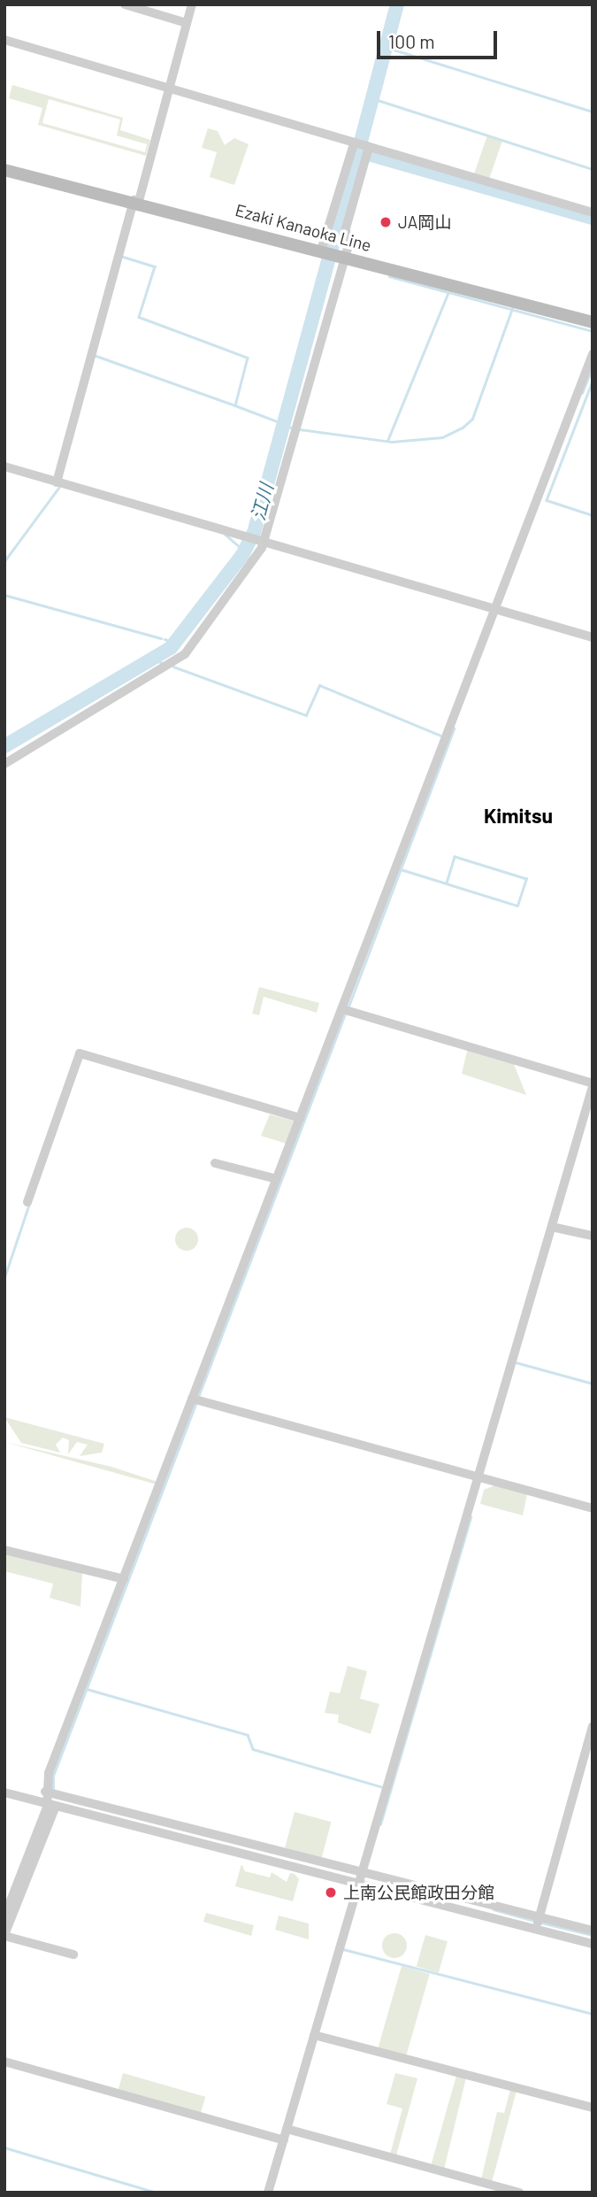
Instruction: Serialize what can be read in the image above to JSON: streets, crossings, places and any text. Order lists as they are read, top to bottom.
{
  "streets": {
    "main road": ["Ezaki Kanaoka Line"]
  },
  "districts": ["Kimitsu"],
  "water": ["江川"],
  "places": ["JA岡山", "上南公民館政田分館"],
  "scale_bar": "100 m"
}
